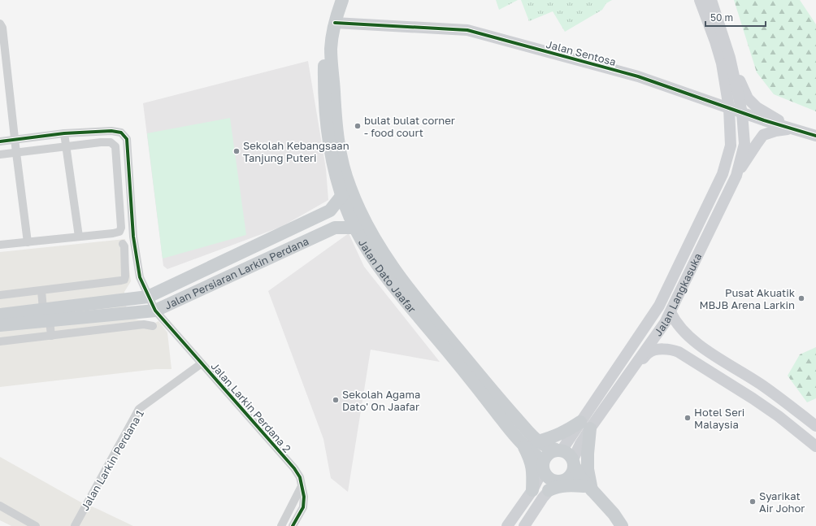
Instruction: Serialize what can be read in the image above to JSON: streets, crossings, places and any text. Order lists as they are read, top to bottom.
{
  "streets": {
    "main road": [
      "Jalan Sentosa",
      "Jalan Persiaran Larkin Perdana",
      "Jalan Dato Jaafar",
      "Jalan Langkasuka"
    ],
    "street": ["Jalan Larkin Perdana 2", "Jalan Larkin Perdana 1"]
  },
  "crossings": [
    ["Jalan Sentosa", "Jalan Dato Jaafar"],
    ["Jalan Sentosa", "Jalan Langkasuka"],
    ["Jalan Persiaran Larkin Perdana", "Jalan Dato Jaafar"],
    ["Jalan Persiaran Larkin Perdana", "Jalan Larkin Perdana 2"],
    ["Jalan Dato Jaafar", "Jalan Langkasuka"],
    ["Jalan Larkin Perdana 2", "Jalan Larkin Perdana 1"]
  ],
  "places": [
    "bulat bulat corner - food court",
    "Sekolah Kebangsaan Tanjung Puteri",
    "Pusat Akuatik MBJB Arena Larkin",
    "Sekolah Agama Dato' On Jaafar",
    "Hotel Seri Malaysia",
    "Syarikat Air Johor"
  ],
  "scale_bar": "50 m"
}
